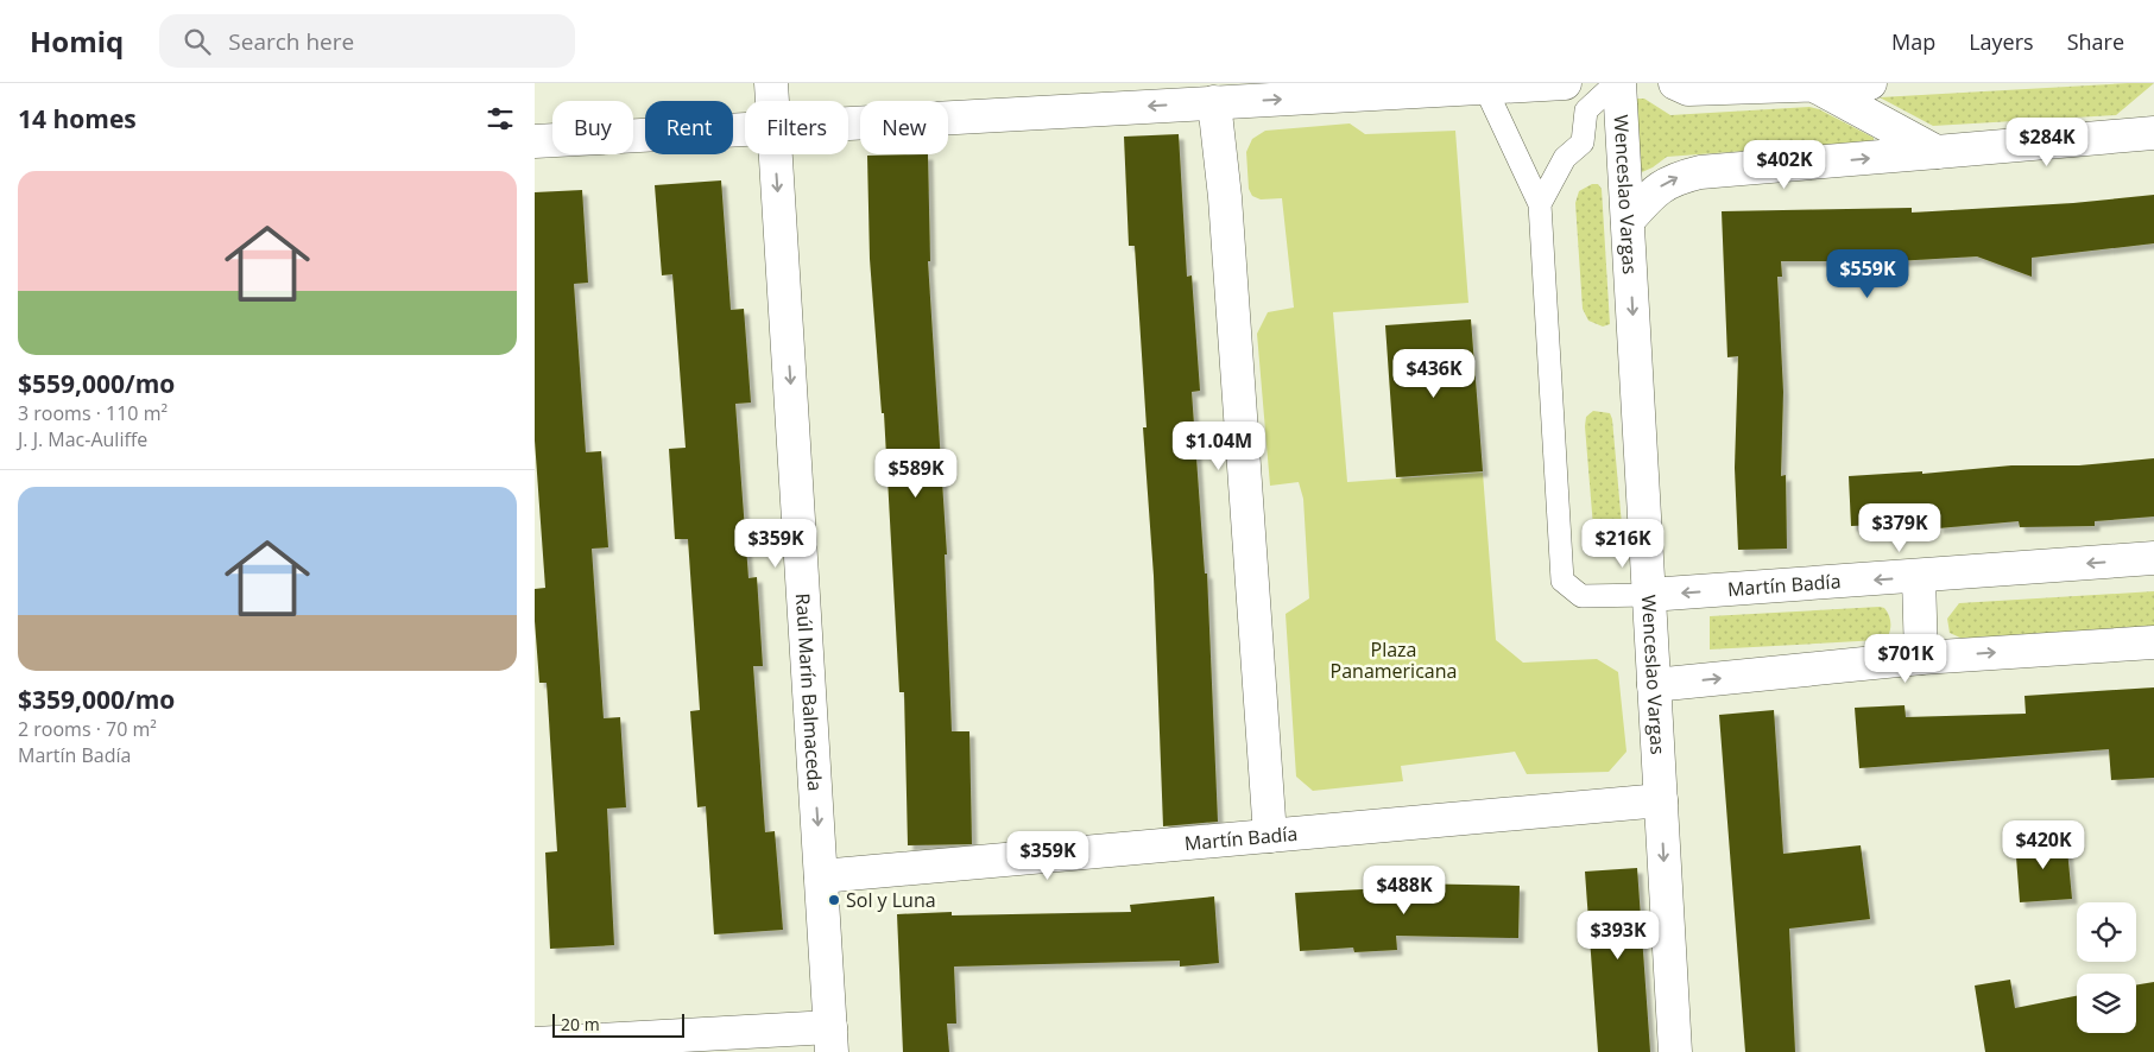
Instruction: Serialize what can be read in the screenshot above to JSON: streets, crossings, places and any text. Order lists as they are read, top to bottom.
{
  "streets": {
    "street": ["Wenceslao Vargas", "Martín Badía", "Raúl Marín Balmaceda"]
  },
  "crossings": [
    ["Wenceslao Vargas", "Martín Badía"],
    ["Martín Badía", "Raúl Marín Balmaceda"]
  ],
  "one_way": ["Wenceslao Vargas", "Raúl Marín Balmaceda"],
  "parks": ["Plaza Panamericana"],
  "places": ["Sol y Luna"],
  "scale_bar": "20 m",
  "page": {
    "header": "Homiq",
    "search": "Search here",
    "nav": ["Map", "Layers", "Share"],
    "heading": "14 homes",
    "chip": [
      "Buy",
      "Rent",
      "Filters",
      "New"
    ],
    "price": [
      "$284K",
      "$402K",
      "$559K",
      "$436K",
      "$1.04M",
      "$589K",
      "$379K",
      "$359K",
      "$216K",
      "$701K",
      "$420K",
      "$359K",
      "$488K",
      "$393K"
    ],
    "list": [
      {
        "name": "$559,000/mo",
        "note": "3 rooms · 110 m² · J. J. Mac-Auliffe"
      },
      {
        "name": "$359,000/mo",
        "note": "2 rooms · 70 m² · Martín Badía"
      }
    ],
    "scale": "20 m"
  }
}
